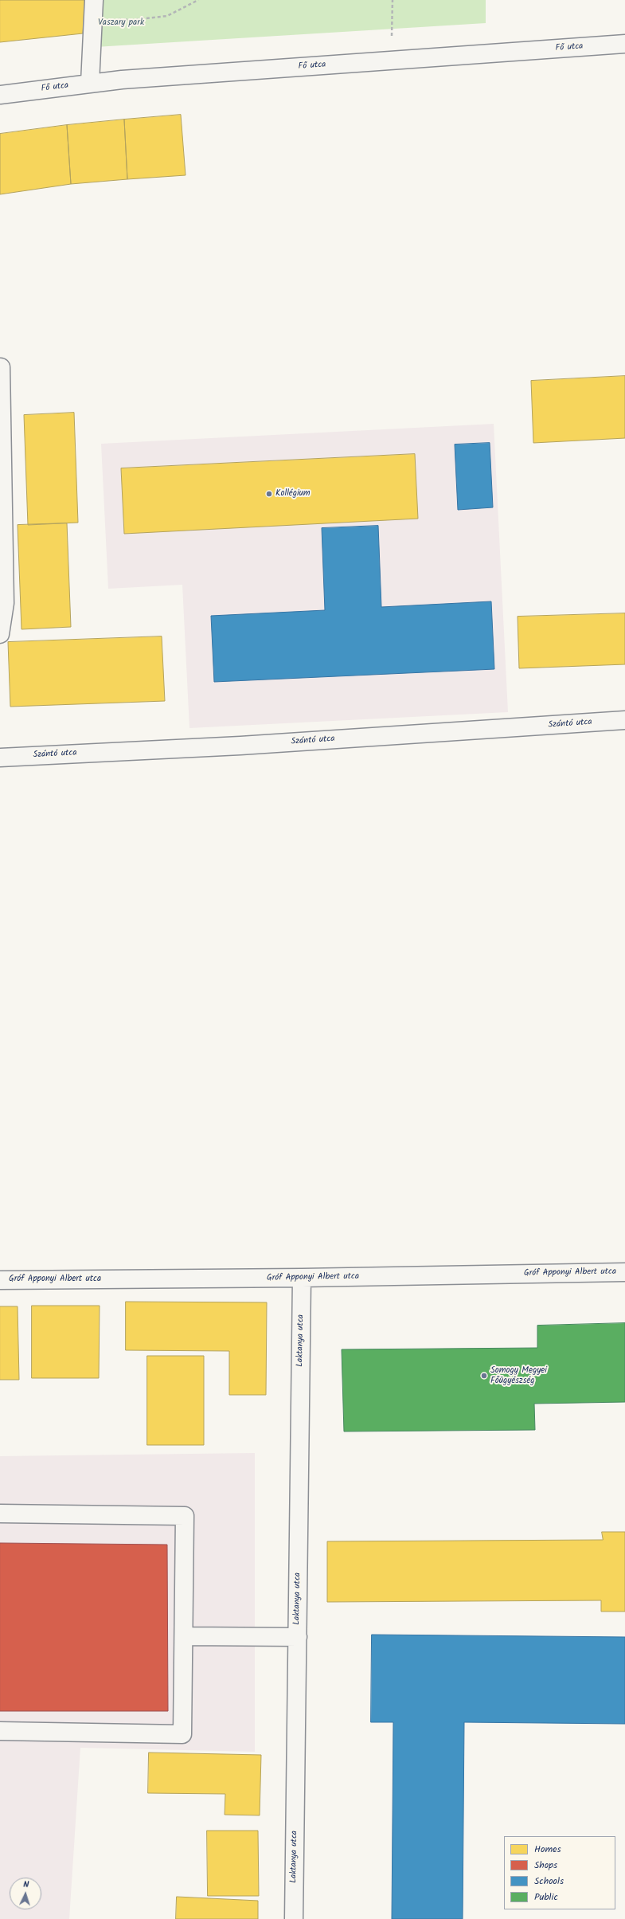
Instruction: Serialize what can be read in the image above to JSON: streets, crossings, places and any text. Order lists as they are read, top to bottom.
{
  "streets": {
    "street": [
      "Fő utca",
      "Szántó utca",
      "Gróf Apponyi Albert utca",
      "Laktanya utca"
    ]
  },
  "crossings": [
    ["Gróf Apponyi Albert utca", "Laktanya utca"]
  ],
  "parks": ["Vaszary park"],
  "places": ["Kollégium", "Somogy Megyei Főügyészség"],
  "legend": [
    "Homes",
    "Shops",
    "Schools",
    "Public"
  ],
  "north": "top"
}
